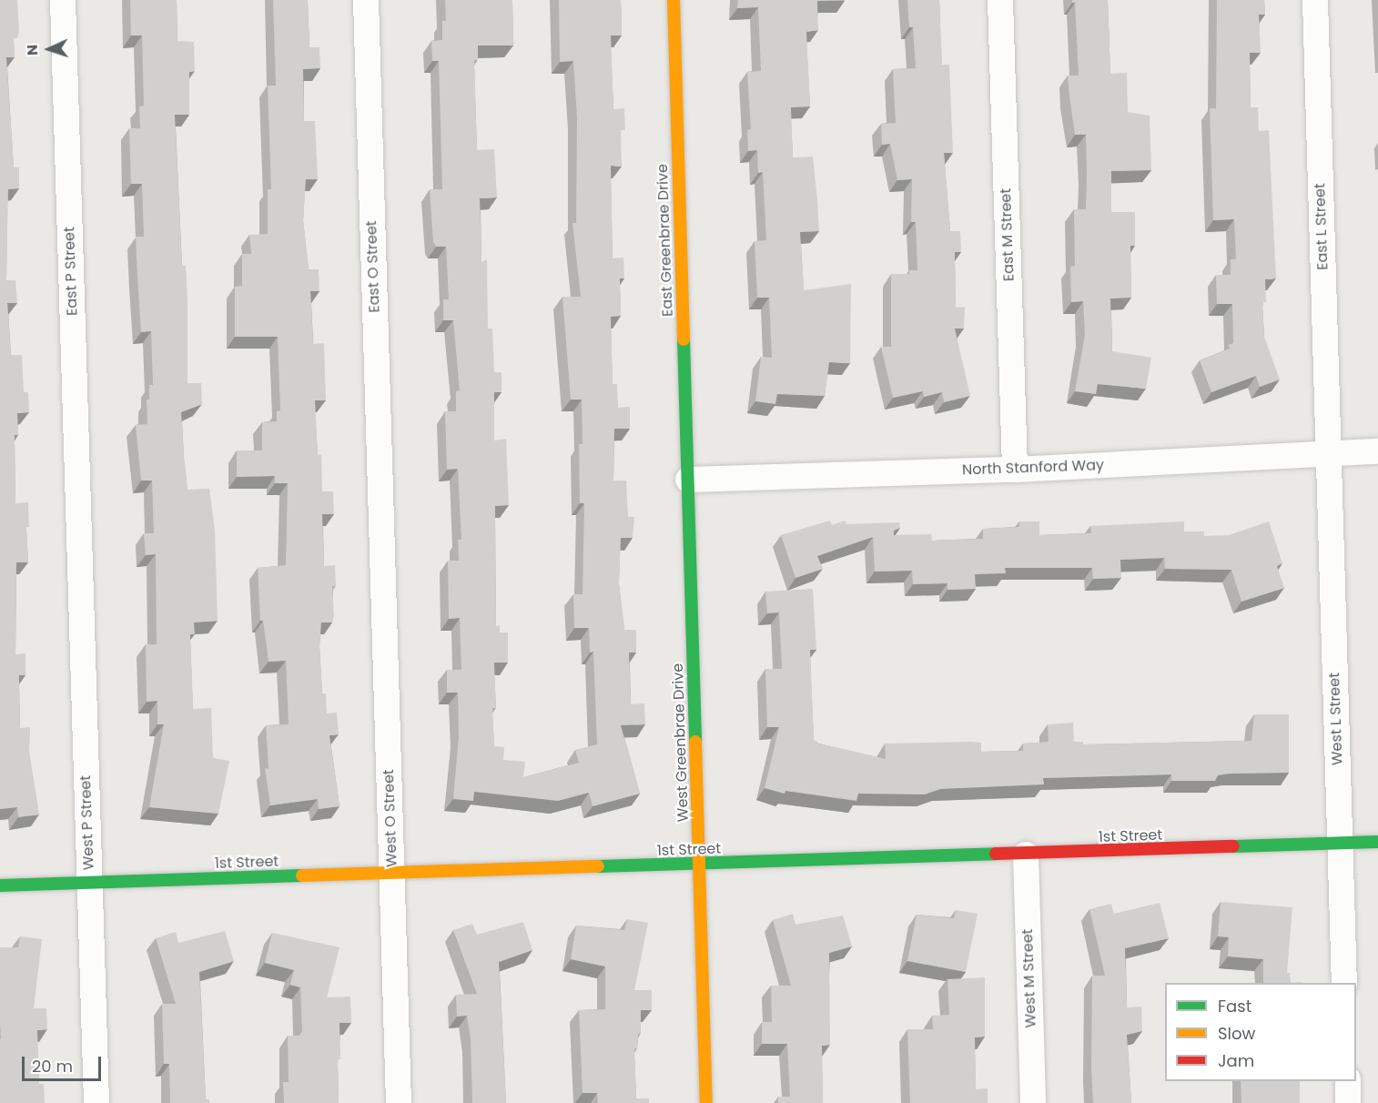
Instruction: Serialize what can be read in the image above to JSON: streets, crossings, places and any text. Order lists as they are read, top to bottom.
{
  "streets": {
    "street": [
      "East L Street",
      "East M Street",
      "East Greenbrae Drive",
      "East O Street",
      "East P Street",
      "North Stanford Way",
      "West L Street",
      "West Greenbrae Drive",
      "West O Street",
      "West P Street",
      "1st Street",
      "West M Street"
    ]
  },
  "crossings": [
    ["East L Street", "North Stanford Way"],
    ["East L Street", "West L Street"],
    ["East M Street", "North Stanford Way"],
    ["East Greenbrae Drive", "North Stanford Way"],
    ["East Greenbrae Drive", "West Greenbrae Drive"],
    ["East O Street", "West O Street"],
    ["East P Street", "West P Street"],
    ["North Stanford Way", "West L Street"],
    ["North Stanford Way", "West Greenbrae Drive"],
    ["West L Street", "1st Street"],
    ["West Greenbrae Drive", "1st Street"],
    ["West O Street", "1st Street"],
    ["West P Street", "1st Street"],
    ["1st Street", "West M Street"]
  ],
  "legend": ["Fast", "Slow", "Jam"],
  "scale_bar": "20 m",
  "north": "left"
}
